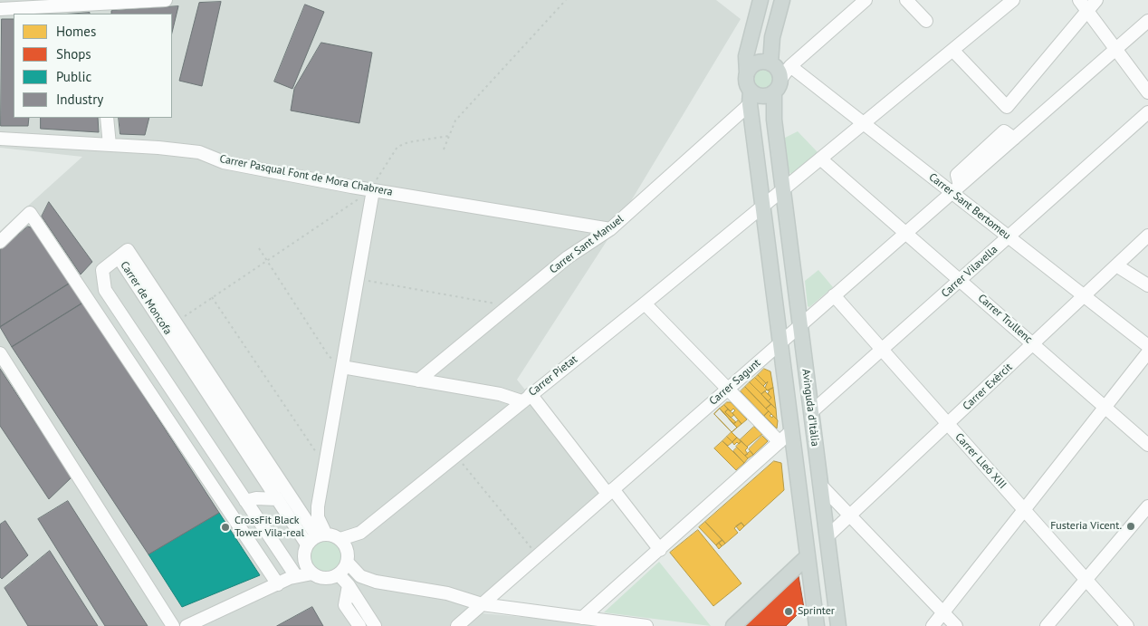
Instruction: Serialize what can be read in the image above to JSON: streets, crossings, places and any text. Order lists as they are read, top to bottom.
{
  "streets": {
    "main road": ["Avinguda d'Itàlia"],
    "street": [
      "Carrer Pasqual Font de Mora Chabrera",
      "Carrer Sant Bertomeu",
      "Carrer Sant Manuel",
      "Carrer Vilavella",
      "Carrer de Moncofa",
      "Carrer Trullenc",
      "Carrer Pietat",
      "Carrer Sagunt",
      "Carrer Exèrcit",
      "Carrer Lleó XIII"
    ]
  },
  "crossings": [
    ["Carrer Pasqual Font de Mora Chabrera", "Carrer Sant Manuel"],
    ["Carrer Sant Bertomeu", "Carrer Vilavella"],
    ["Carrer Sant Bertomeu", "Carrer Sagunt"],
    ["Carrer Sant Bertomeu", "Carrer Exèrcit"],
    ["Carrer Sant Manuel", "Avinguda d'Itàlia"],
    ["Carrer Vilavella", "Carrer Trullenc"],
    ["Carrer Vilavella", "Avinguda d'Itàlia"],
    ["Carrer Vilavella", "Carrer Lleó XIII"],
    ["Carrer de Moncofa", "Carrer Pietat"],
    ["Carrer Trullenc", "Carrer Sagunt"],
    ["Carrer Trullenc", "Carrer Exèrcit"],
    ["Carrer Pietat", "Avinguda d'Itàlia"],
    ["Carrer Sagunt", "Avinguda d'Itàlia"],
    ["Carrer Sagunt", "Carrer Lleó XIII"],
    ["Carrer Exèrcit", "Avinguda d'Itàlia"],
    ["Carrer Exèrcit", "Carrer Lleó XIII"]
  ],
  "places": ["Fusteria Vicent.", "CrossFit Black Tower Vila-real", "Sprinter"],
  "legend": [
    "Homes",
    "Shops",
    "Public",
    "Industry"
  ]
}
